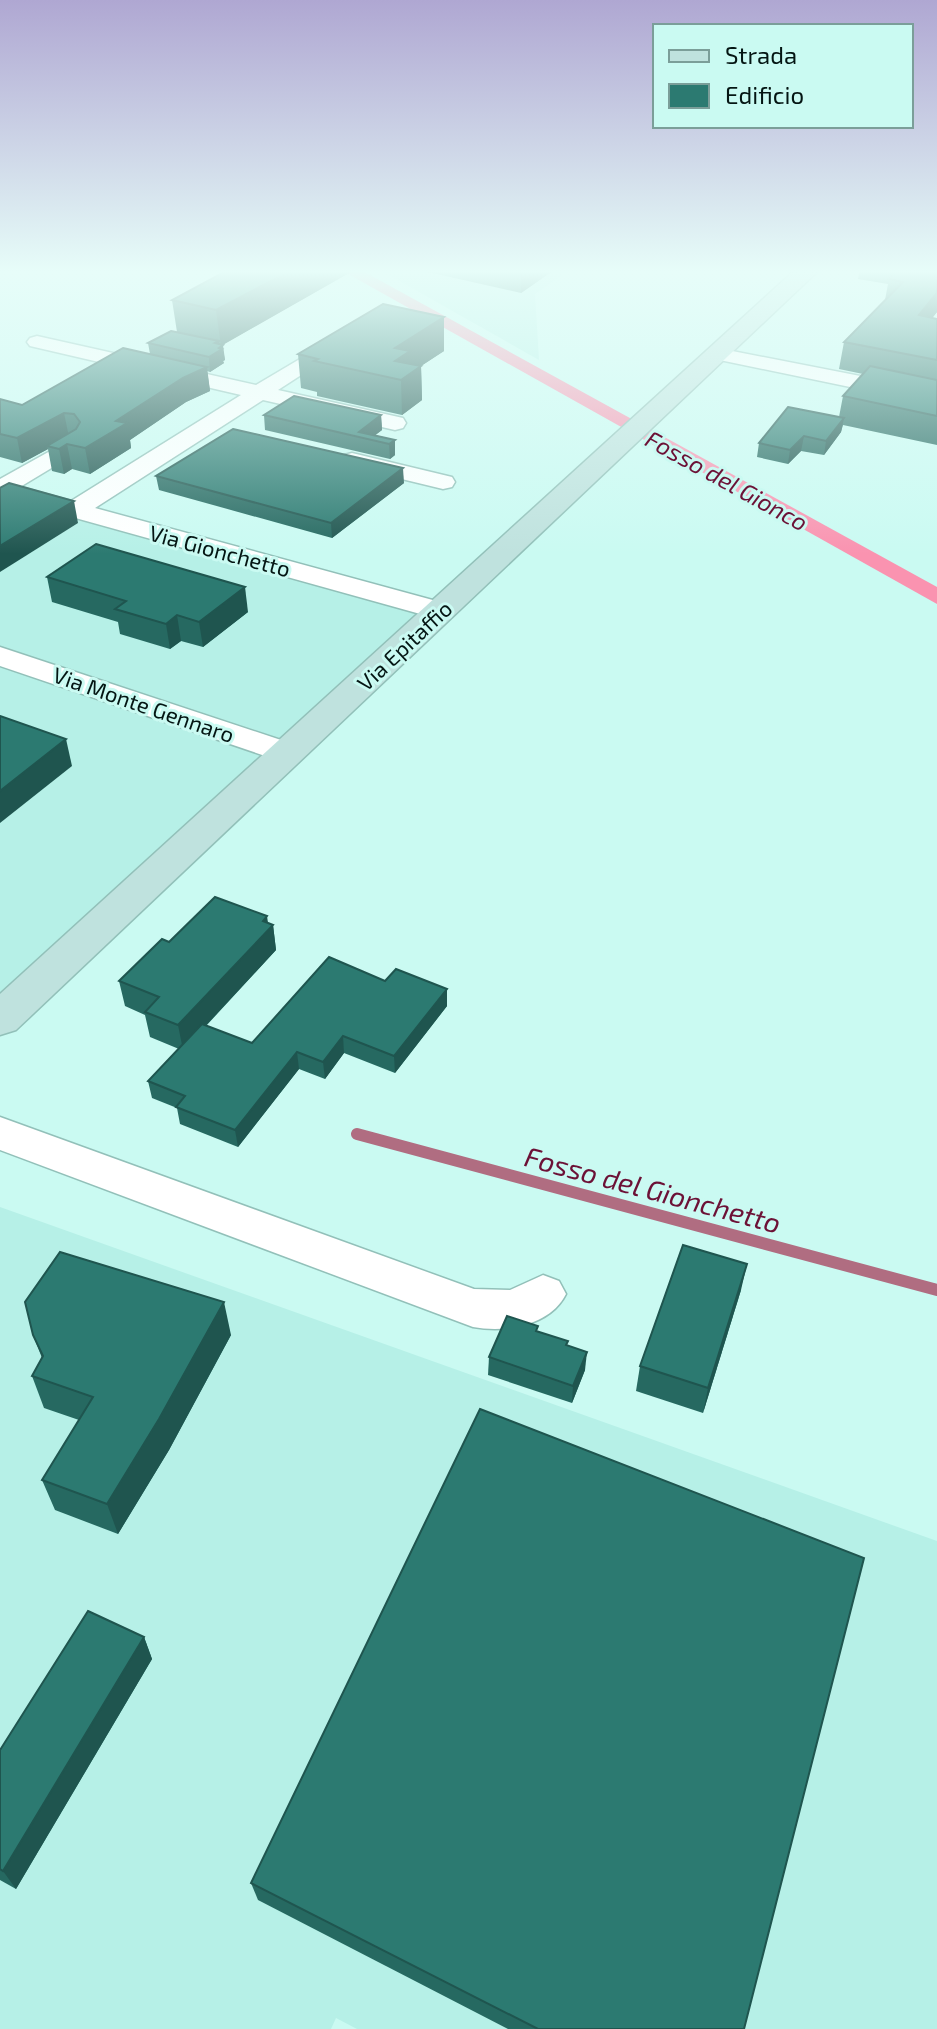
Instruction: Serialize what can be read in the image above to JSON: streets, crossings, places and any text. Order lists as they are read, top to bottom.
{
  "streets": {
    "main road": ["Via Epitaffio"],
    "street": ["Via Gionchetto", "Via Monte Gennaro"]
  },
  "crossings": [
    ["Via Gionchetto", "Via Epitaffio"],
    ["Via Epitaffio", "Via Monte Gennaro"]
  ],
  "water": ["Fosso del Gionco", "Fosso del Gionchetto"],
  "legend": ["Strada", "Edificio"]
}
